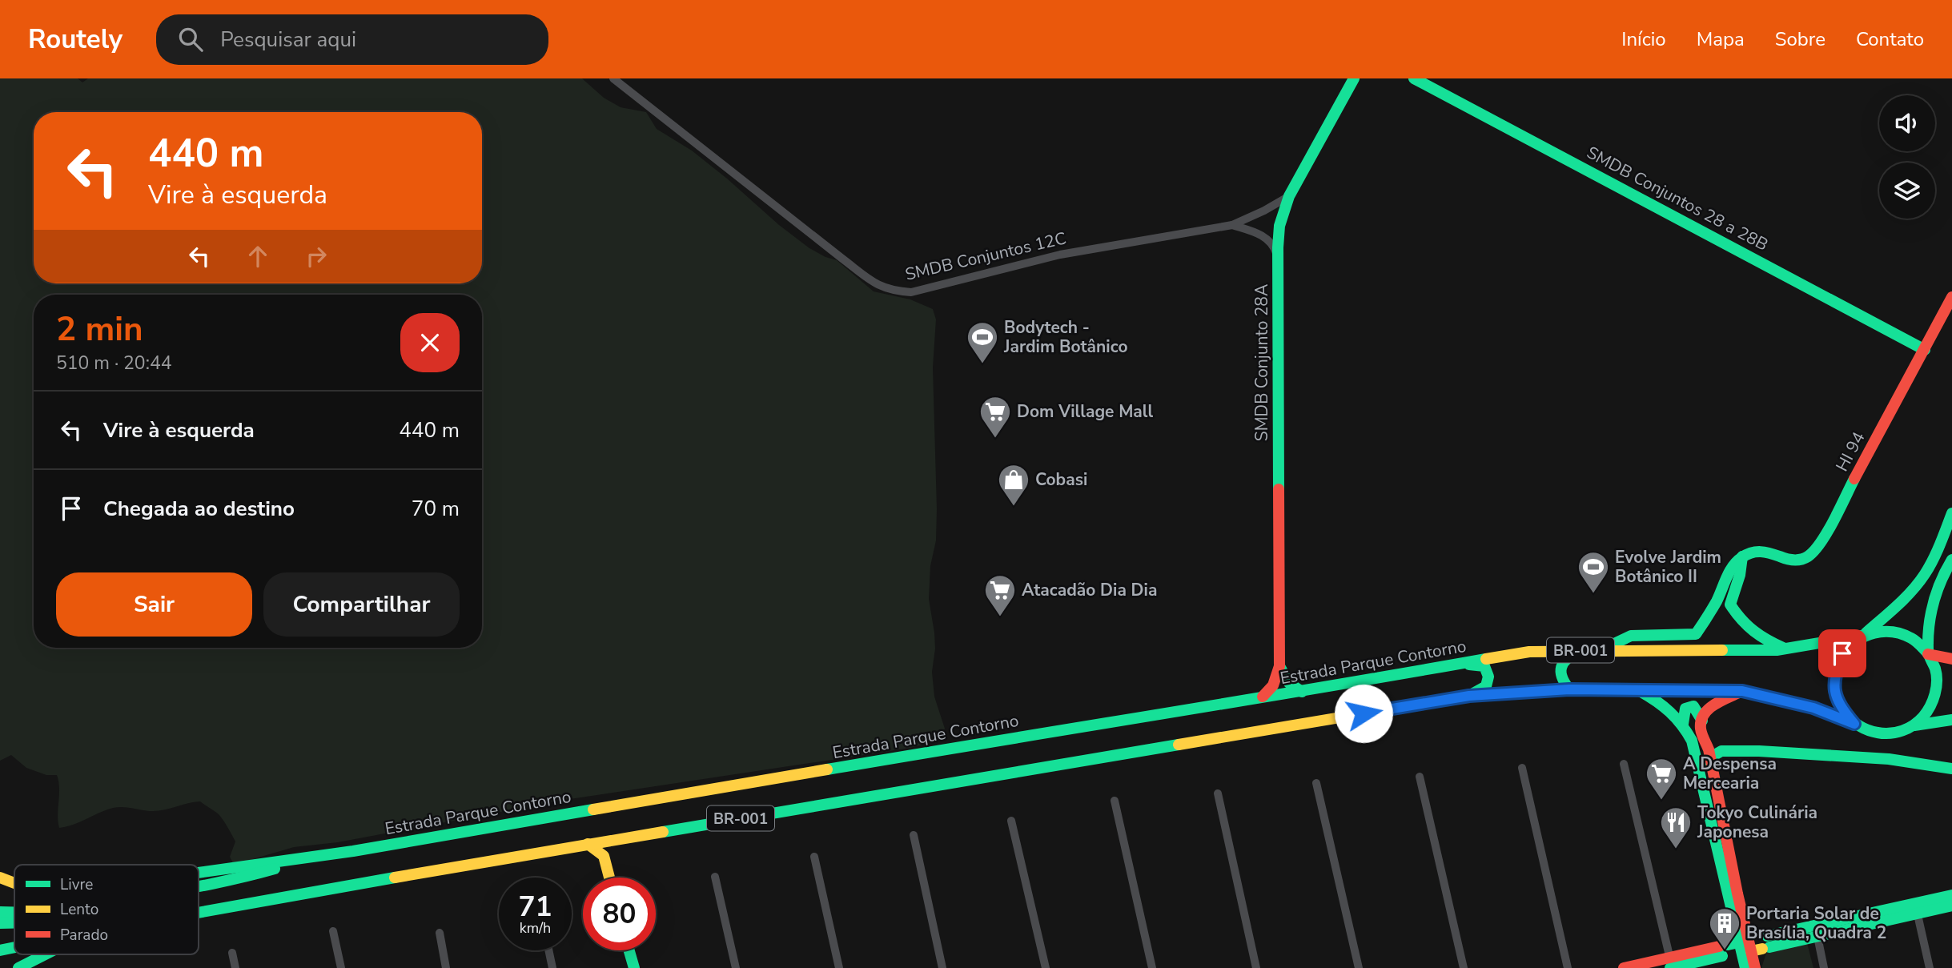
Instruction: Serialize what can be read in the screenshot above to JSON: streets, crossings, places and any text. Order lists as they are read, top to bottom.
{
  "streets": {
    "main road": [
      "SMDB Conjuntos 28 a 28B",
      "SMDB Conjunto 28A",
      "HI 94",
      "BR-001",
      "Estrada Parque Contorno"
    ],
    "street": ["SMDB Conjuntos 12C"]
  },
  "crossings": [
    ["SMDB Conjuntos 28 a 28B", "HI 94"],
    ["SMDB Conjuntos 12C", "SMDB Conjunto 28A"],
    ["BR-001", "Estrada Parque Contorno"]
  ],
  "places": {
    "sports": ["Bodytech - Jardim Botânico", "Evolve Jardim Botânico II"],
    "supermarket": ["Dom Village Mall", "Atacadão Dia Dia", "A Despensa Mercearia"],
    "shop": ["Cobasi"],
    "restaurant": ["Tokyo Culinária Japonesa"],
    "building": ["Portaria Solar de Brasília, Quadra 2"]
  },
  "legend": ["Livre", "Lento", "Parado"],
  "page": {
    "header": "Routely",
    "search": "Pesquisar aqui",
    "nav": [
      "Início",
      "Mapa",
      "Sobre",
      "Contato"
    ],
    "turn": ["440 m", "Vire à esquerda"],
    "heading": ["2 min", "510 m · 20:44"],
    "list": [
      {
        "name": "Vire à esquerda",
        "value": "440 m"
      },
      {
        "name": "Chegada ao destino",
        "value": "70 m"
      }
    ],
    "buttons": ["Sair", "Compartilhar"],
    "speed": "71 km/h",
    "limit": "80"
  }
}
